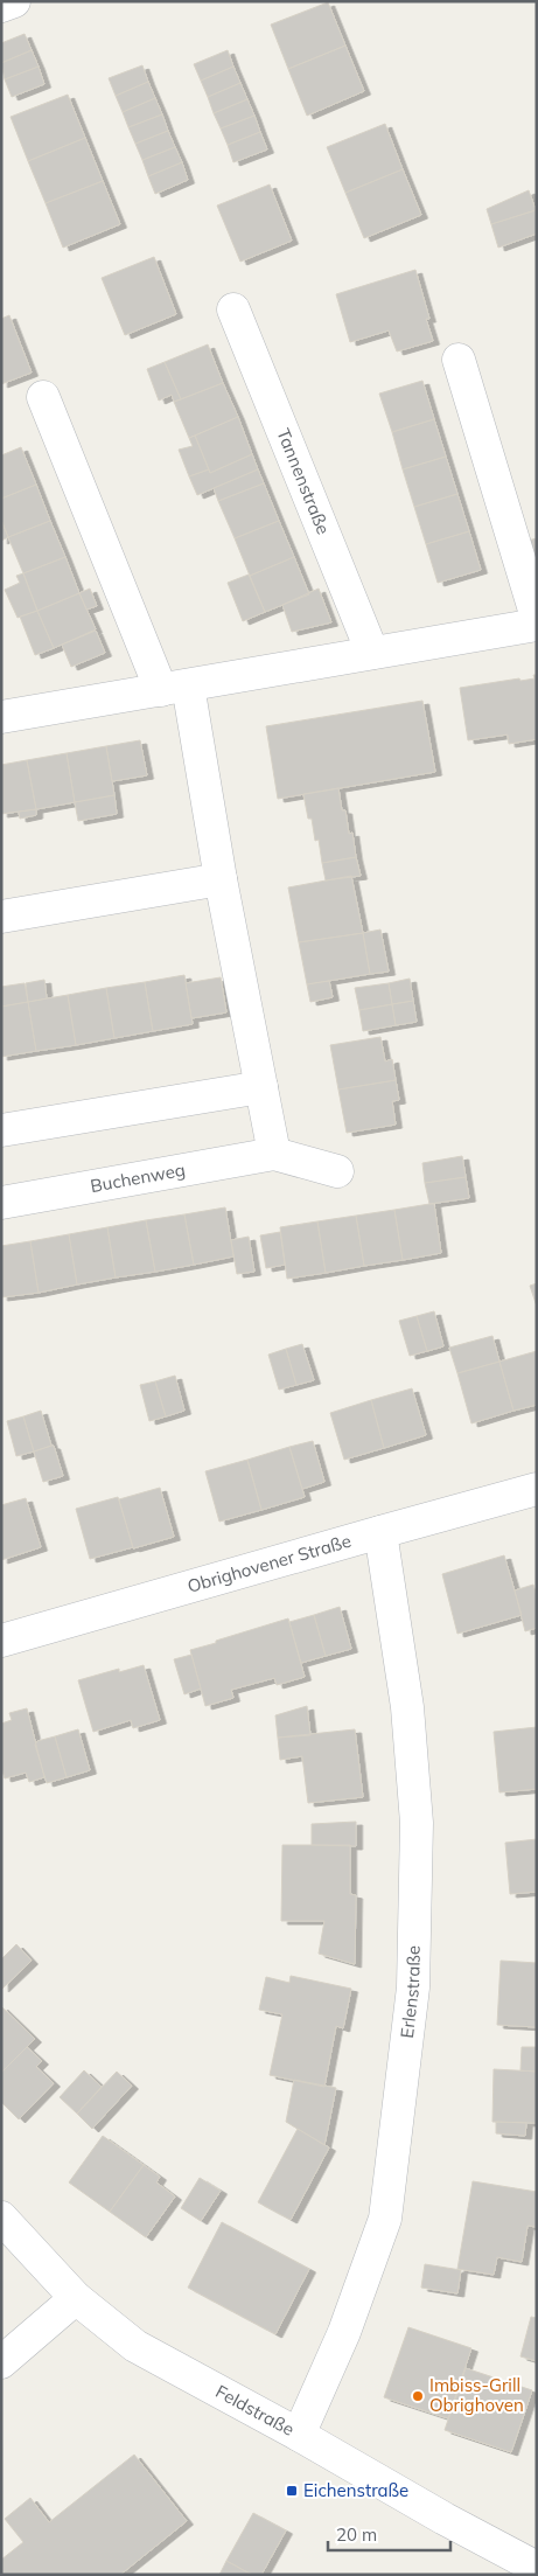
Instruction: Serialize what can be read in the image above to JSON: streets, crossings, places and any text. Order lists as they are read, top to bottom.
{
  "streets": {
    "street": [
      "Tannenstraße",
      "Buchenweg",
      "Obrighovener Straße",
      "Erlenstraße",
      "Feldstraße"
    ]
  },
  "crossings": [
    ["Obrighovener Straße", "Erlenstraße"],
    ["Erlenstraße", "Feldstraße"]
  ],
  "places": {
    "other": ["Imbiss-Grill Obrighoven"],
    "transit": ["Eichenstraße"]
  },
  "scale_bar": "20 m"
}
